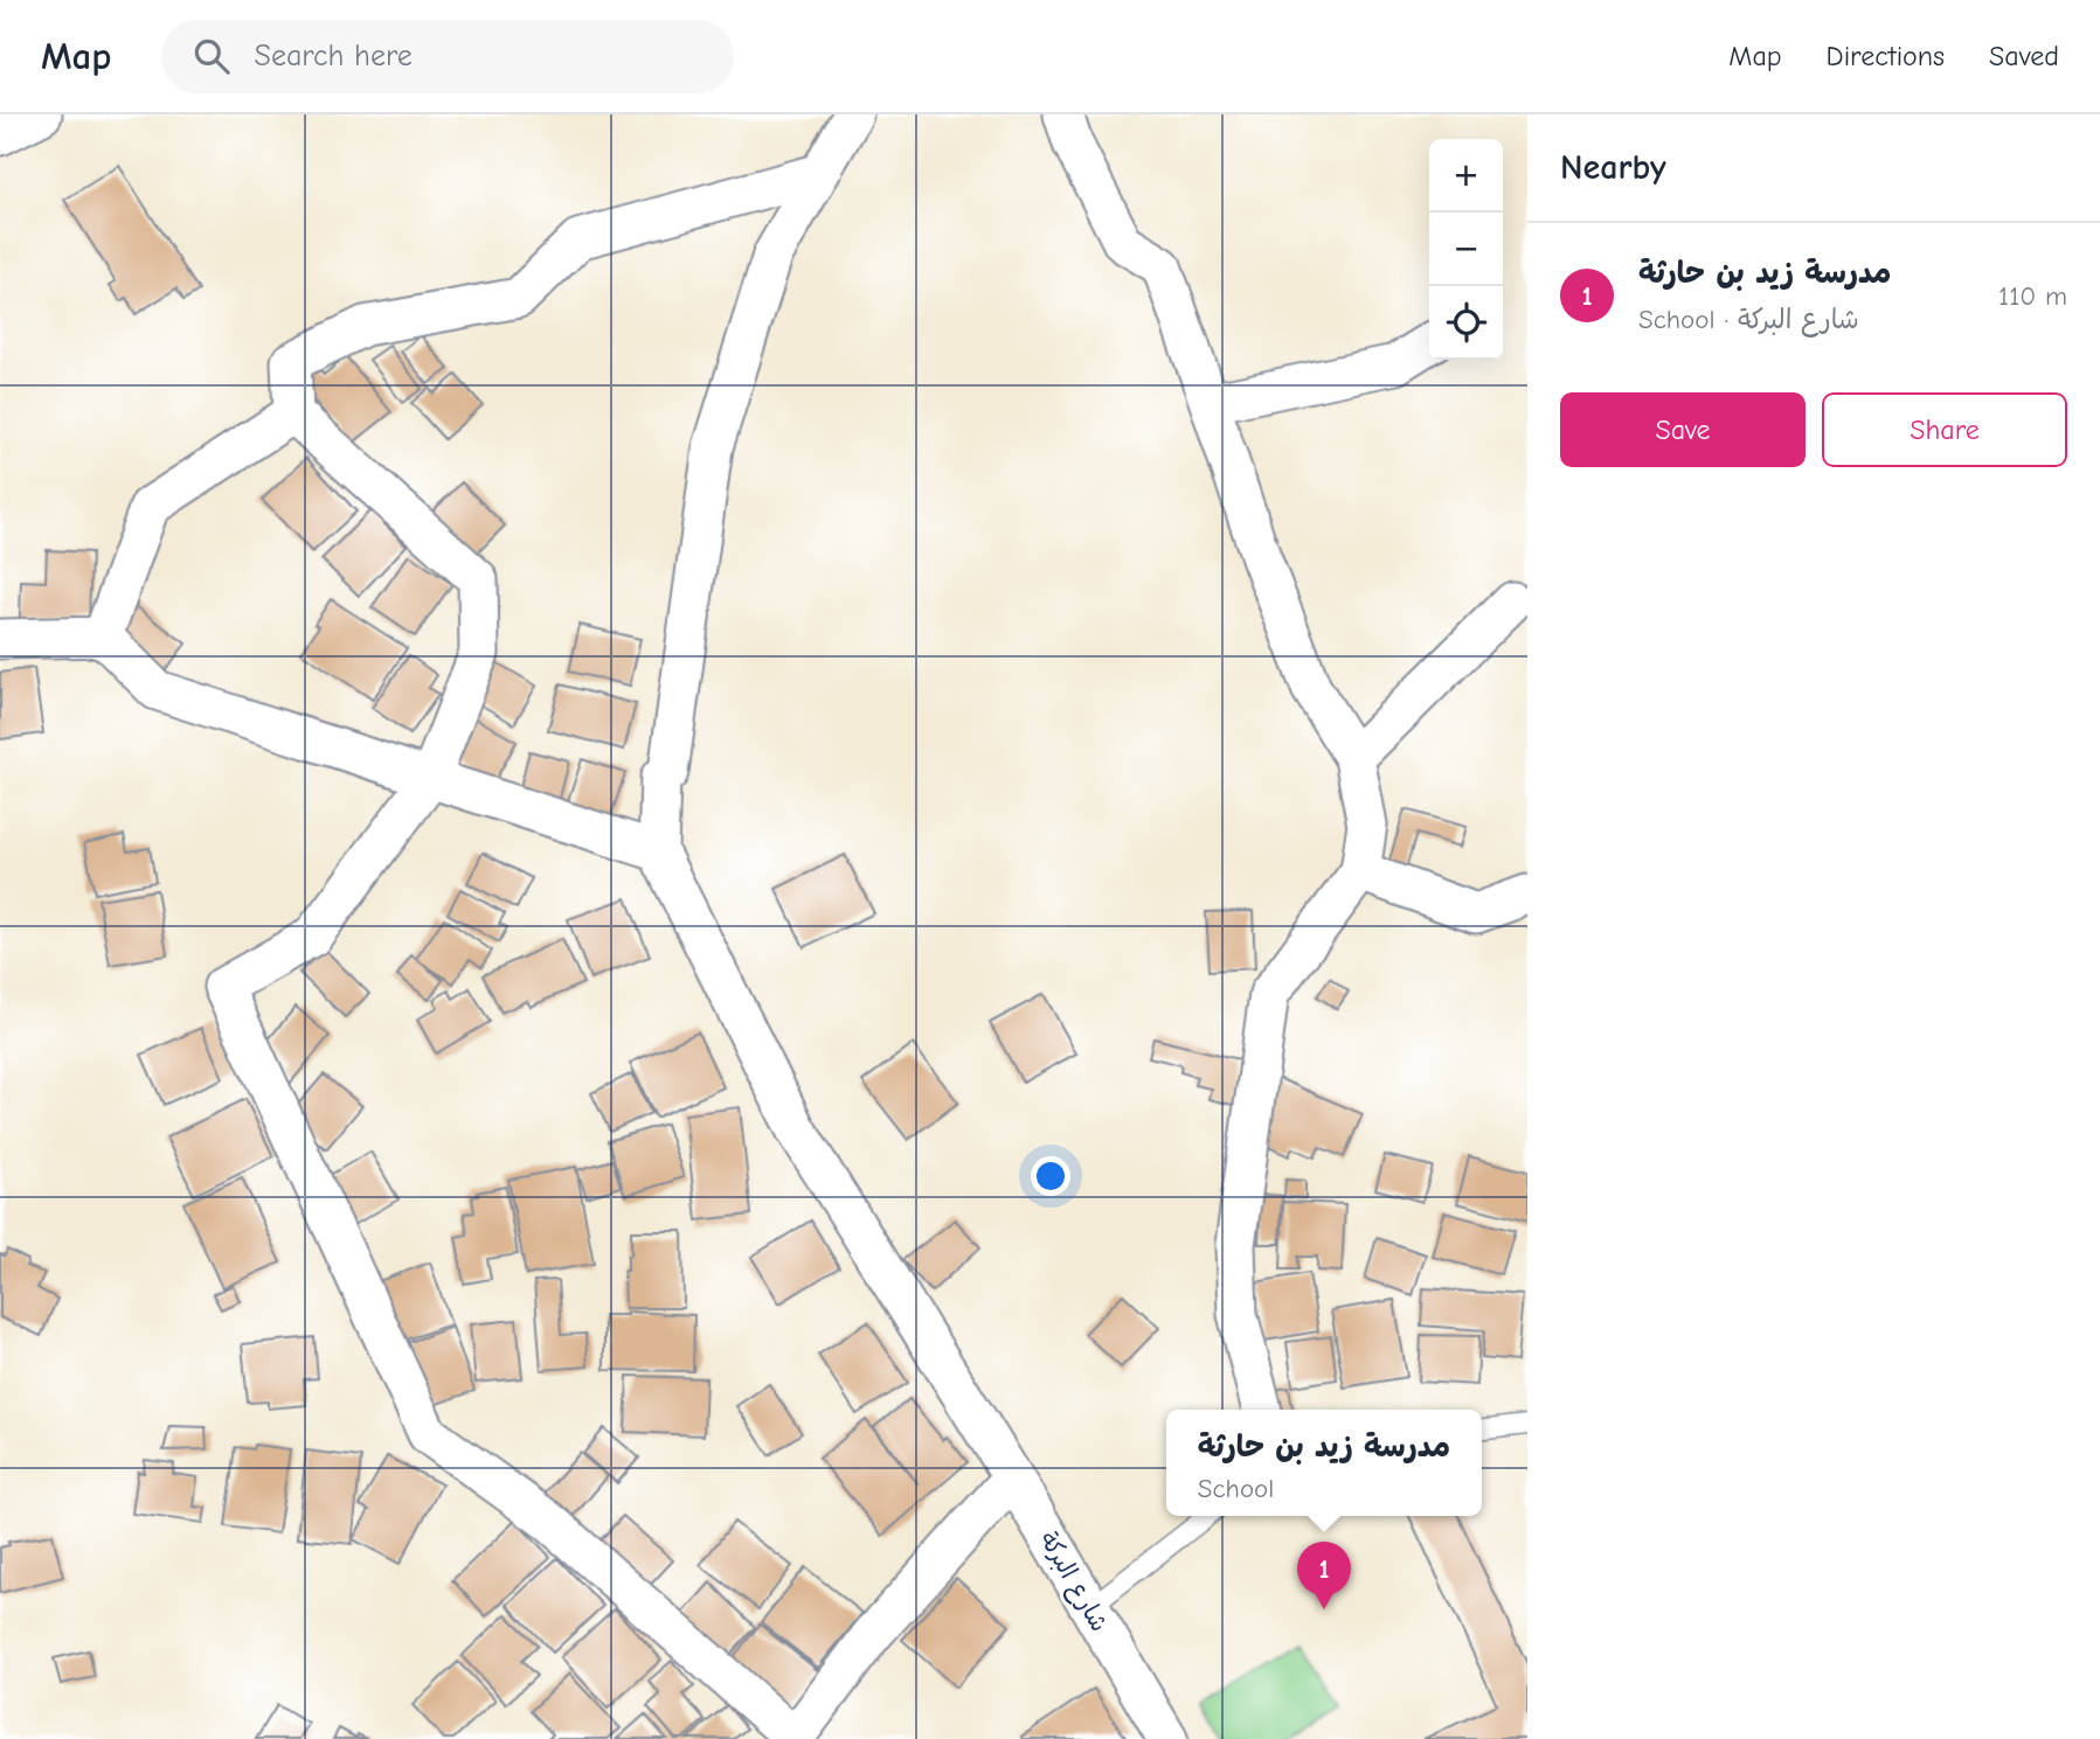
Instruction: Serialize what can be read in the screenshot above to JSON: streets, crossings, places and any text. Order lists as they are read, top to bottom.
{
  "streets": {
    "street": ["شارع البركة"]
  },
  "page": {
    "header": "Map",
    "search": "Search here",
    "nav": ["Map", "Directions", "Saved"],
    "heading": "Nearby",
    "map_buttons": ["+", "−"],
    "list": [
      {
        "mark": "1",
        "name": "مدرسة زيد بن حارثة",
        "note": "School · شارع البركة",
        "value": "110 m"
      }
    ],
    "buttons": ["Save", "Share"],
    "popup": ["مدرسة زيد بن حارثة", "School"],
    "pins": "1"
  }
}
